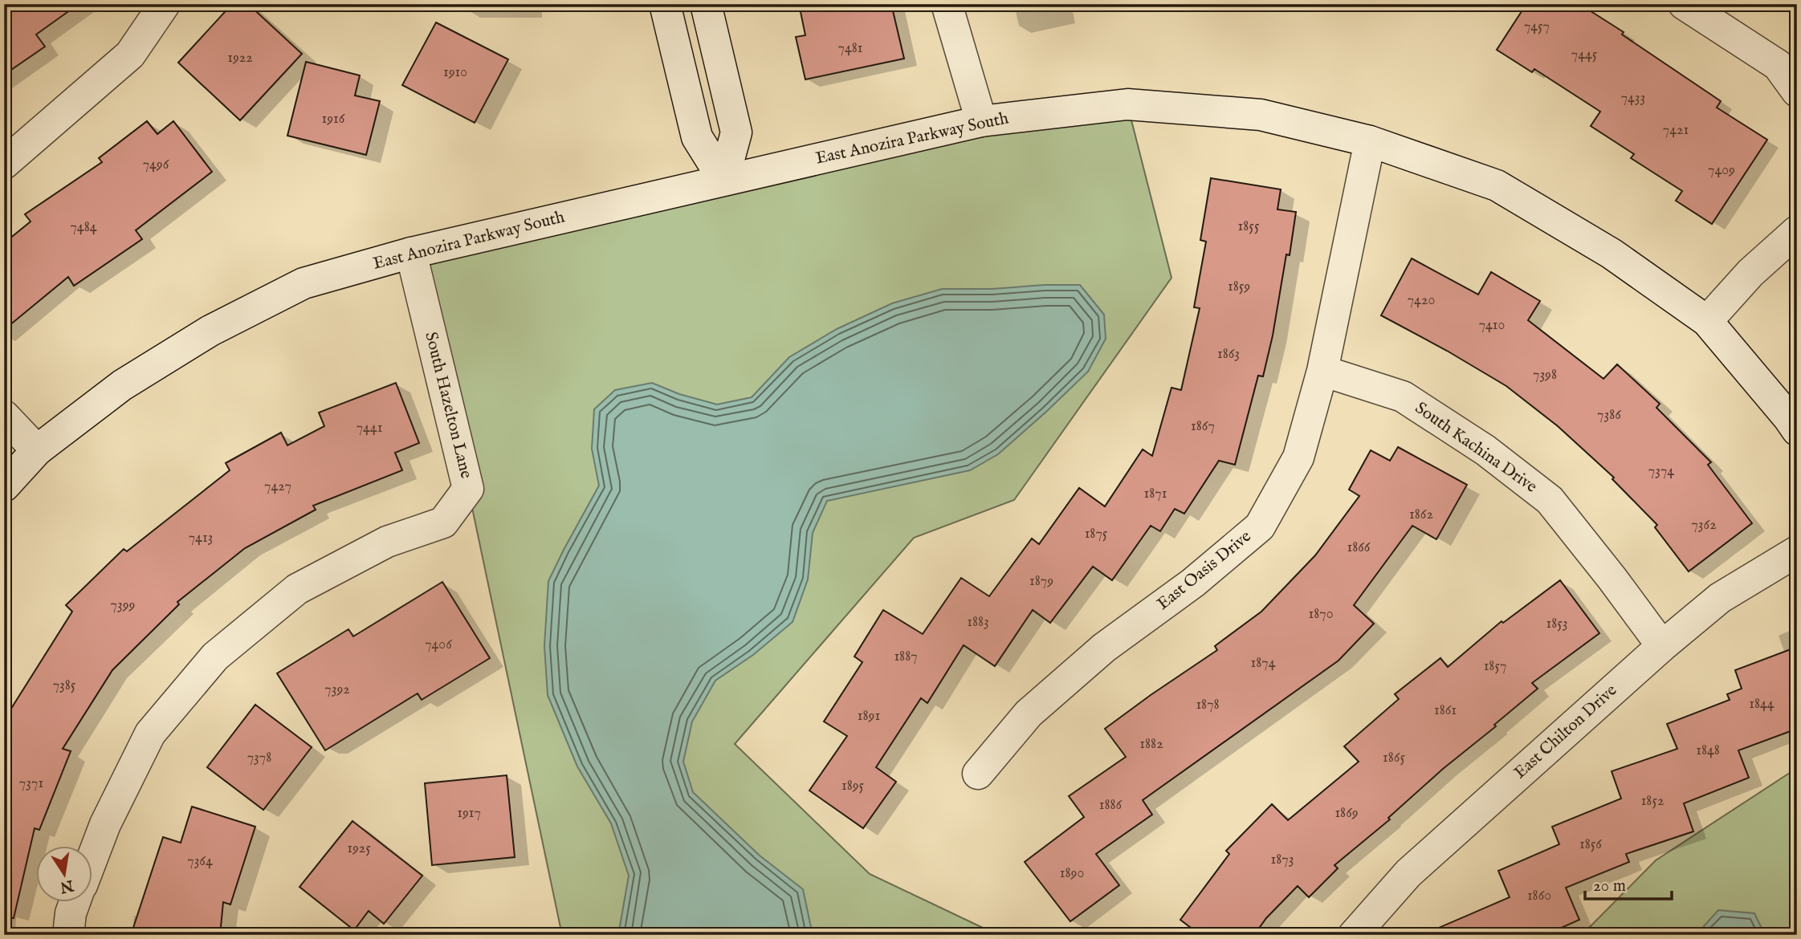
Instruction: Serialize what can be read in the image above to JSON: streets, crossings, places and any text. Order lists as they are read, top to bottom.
{
  "streets": {
    "street": [
      "East Anozira Parkway South",
      "South Hazelton Lane",
      "South Kachina Drive",
      "East Oasis Drive",
      "East Chilton Drive"
    ]
  },
  "crossings": [
    ["East Anozira Parkway South", "South Hazelton Lane"],
    ["East Anozira Parkway South", "East Oasis Drive"],
    ["South Kachina Drive", "East Oasis Drive"],
    ["South Kachina Drive", "East Chilton Drive"]
  ],
  "house_numbers": [
    "7457",
    "7481",
    "7445",
    "1922",
    "1910",
    "7433",
    "1916",
    "7421",
    "7496",
    "7409",
    "1855",
    "7484",
    "1859",
    "7420",
    "7410",
    "1863",
    "7398",
    "7386",
    "1867",
    "7441",
    "7374",
    "7427",
    "1871",
    "1862",
    "7362",
    "1875",
    "7413",
    "1866",
    "1879",
    "7399",
    "1870",
    "1883",
    "1853",
    "7406",
    "1887",
    "1874",
    "1857",
    "7385",
    "7392",
    "1844",
    "1878",
    "1861",
    "1891",
    "1882",
    "1848",
    "7378",
    "1865",
    "7371",
    "1895",
    "1852",
    "1886",
    "1917",
    "1869",
    "1856",
    "1925",
    "1873",
    "7364",
    "1890",
    "1860"
  ],
  "scale_bar": "20 m",
  "north": "bottom"
}
